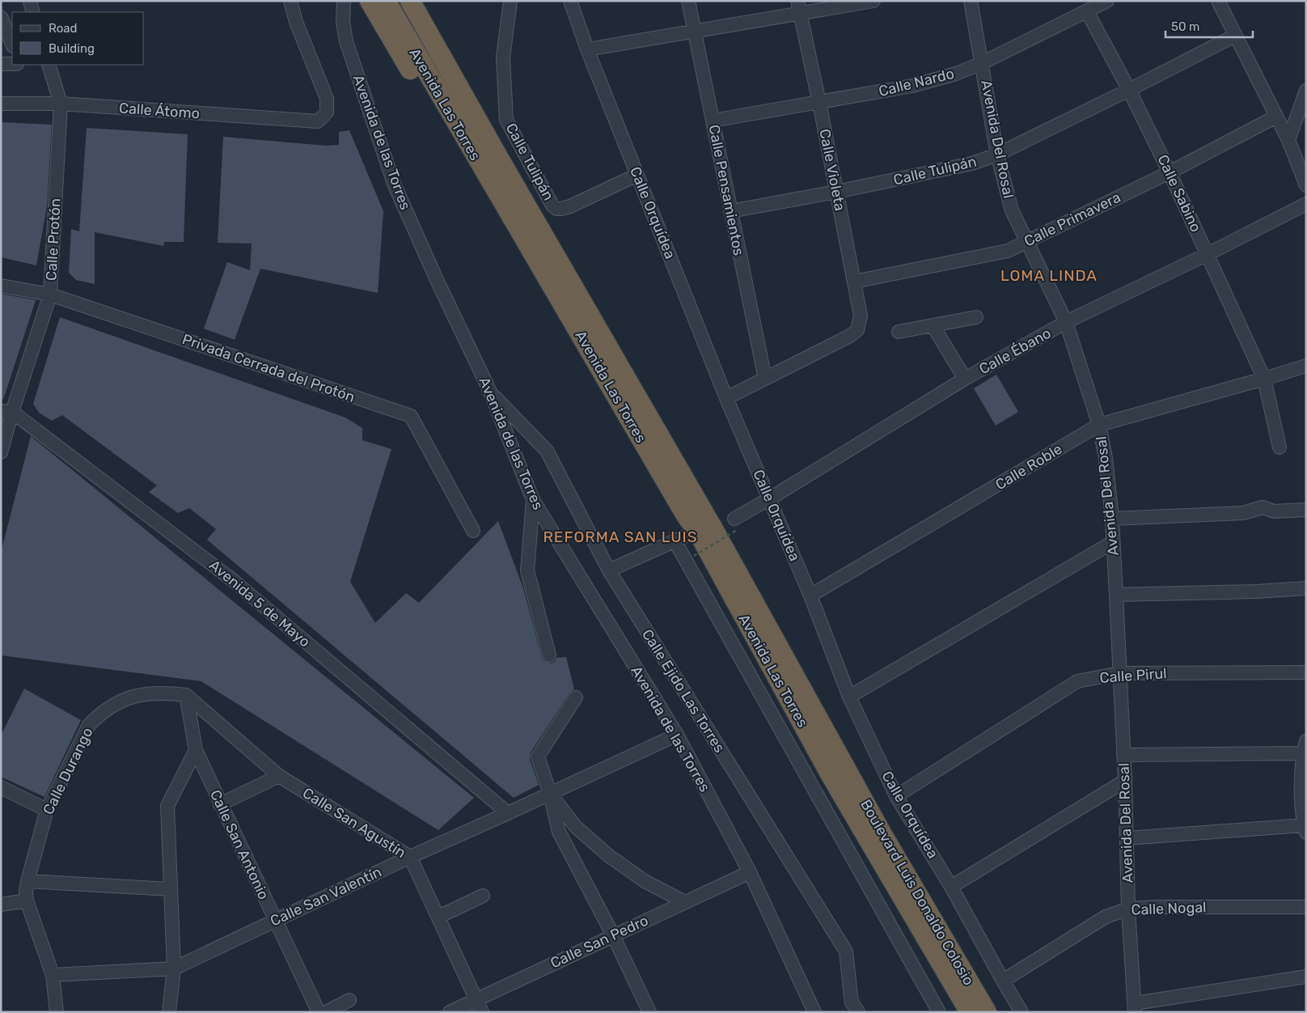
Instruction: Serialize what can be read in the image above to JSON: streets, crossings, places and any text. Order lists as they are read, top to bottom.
{
  "streets": {
    "highway": ["Avenida Las Torres", "Boulevard Luis Donaldo Colosio"],
    "street": [
      "Calle Nardo",
      "Calle Átomo",
      "Avenida Del Rosal",
      "Avenida de las Torres",
      "Calle Tulipán",
      "Calle Violeta",
      "Calle Pensamientos",
      "Calle Sabino",
      "Calle Orquídea",
      "Calle Primavera",
      "Calle Protón",
      "Calle Ébano",
      "Privada Cerrada del Protón",
      "Calle Roble",
      "Avenida 5 de Mayo",
      "Calle Pirul",
      "Calle Ejido Las Torres",
      "Calle Durango",
      "Calle San Agustín",
      "Calle San Antonio",
      "Calle San Valentín",
      "Calle Nogal",
      "Calle San Pedro"
    ]
  },
  "crossings": [
    ["Calle Nardo", "Avenida Del Rosal"],
    ["Calle Nardo", "Calle Violeta"],
    ["Calle Nardo", "Calle Pensamientos"],
    ["Calle Nardo", "Calle Sabino"],
    ["Avenida Las Torres", "Calle Ejido Las Torres"],
    ["Avenida Las Torres", "Boulevard Luis Donaldo Colosio"],
    ["Calle Átomo", "Calle Protón"],
    ["Avenida Del Rosal", "Calle Tulipán"],
    ["Avenida Del Rosal", "Calle Primavera"],
    ["Avenida Del Rosal", "Calle Ébano"],
    ["Avenida Del Rosal", "Calle Roble"],
    ["Avenida Del Rosal", "Calle Pirul"],
    ["Avenida Del Rosal", "Calle Nogal"],
    ["Avenida de las Torres", "Calle Ejido Las Torres"],
    ["Avenida de las Torres", "Calle San Valentín"],
    ["Avenida de las Torres", "Calle San Pedro"],
    ["Calle Tulipán", "Calle Violeta"],
    ["Calle Tulipán", "Calle Pensamientos"],
    ["Calle Tulipán", "Calle Sabino"],
    ["Calle Tulipán", "Calle Orquídea"],
    ["Calle Violeta", "Calle Pensamientos"],
    ["Calle Violeta", "Calle Primavera"],
    ["Calle Sabino", "Calle Primavera"],
    ["Calle Sabino", "Calle Ébano"],
    ["Calle Sabino", "Calle Roble"],
    ["Calle Orquídea", "Calle Ébano"],
    ["Calle Orquídea", "Calle Roble"],
    ["Calle Orquídea", "Calle Pirul"],
    ["Calle Orquídea", "Calle Nogal"],
    ["Calle Protón", "Privada Cerrada del Protón"],
    ["Calle Protón", "Avenida 5 de Mayo"],
    ["Avenida 5 de Mayo", "Calle San Valentín"],
    ["Calle Durango", "Calle San Agustín"],
    ["Calle Durango", "Calle San Antonio"],
    ["Calle Durango", "Calle San Valentín"],
    ["Calle San Agustín", "Calle San Antonio"],
    ["Calle San Agustín", "Calle San Valentín"],
    ["Calle San Agustín", "Calle San Pedro"],
    ["Calle San Antonio", "Calle San Valentín"]
  ],
  "districts": ["LOMA LINDA", "REFORMA SAN LUIS"],
  "legend": ["Road", "Building"],
  "scale_bar": "50 m"
}
